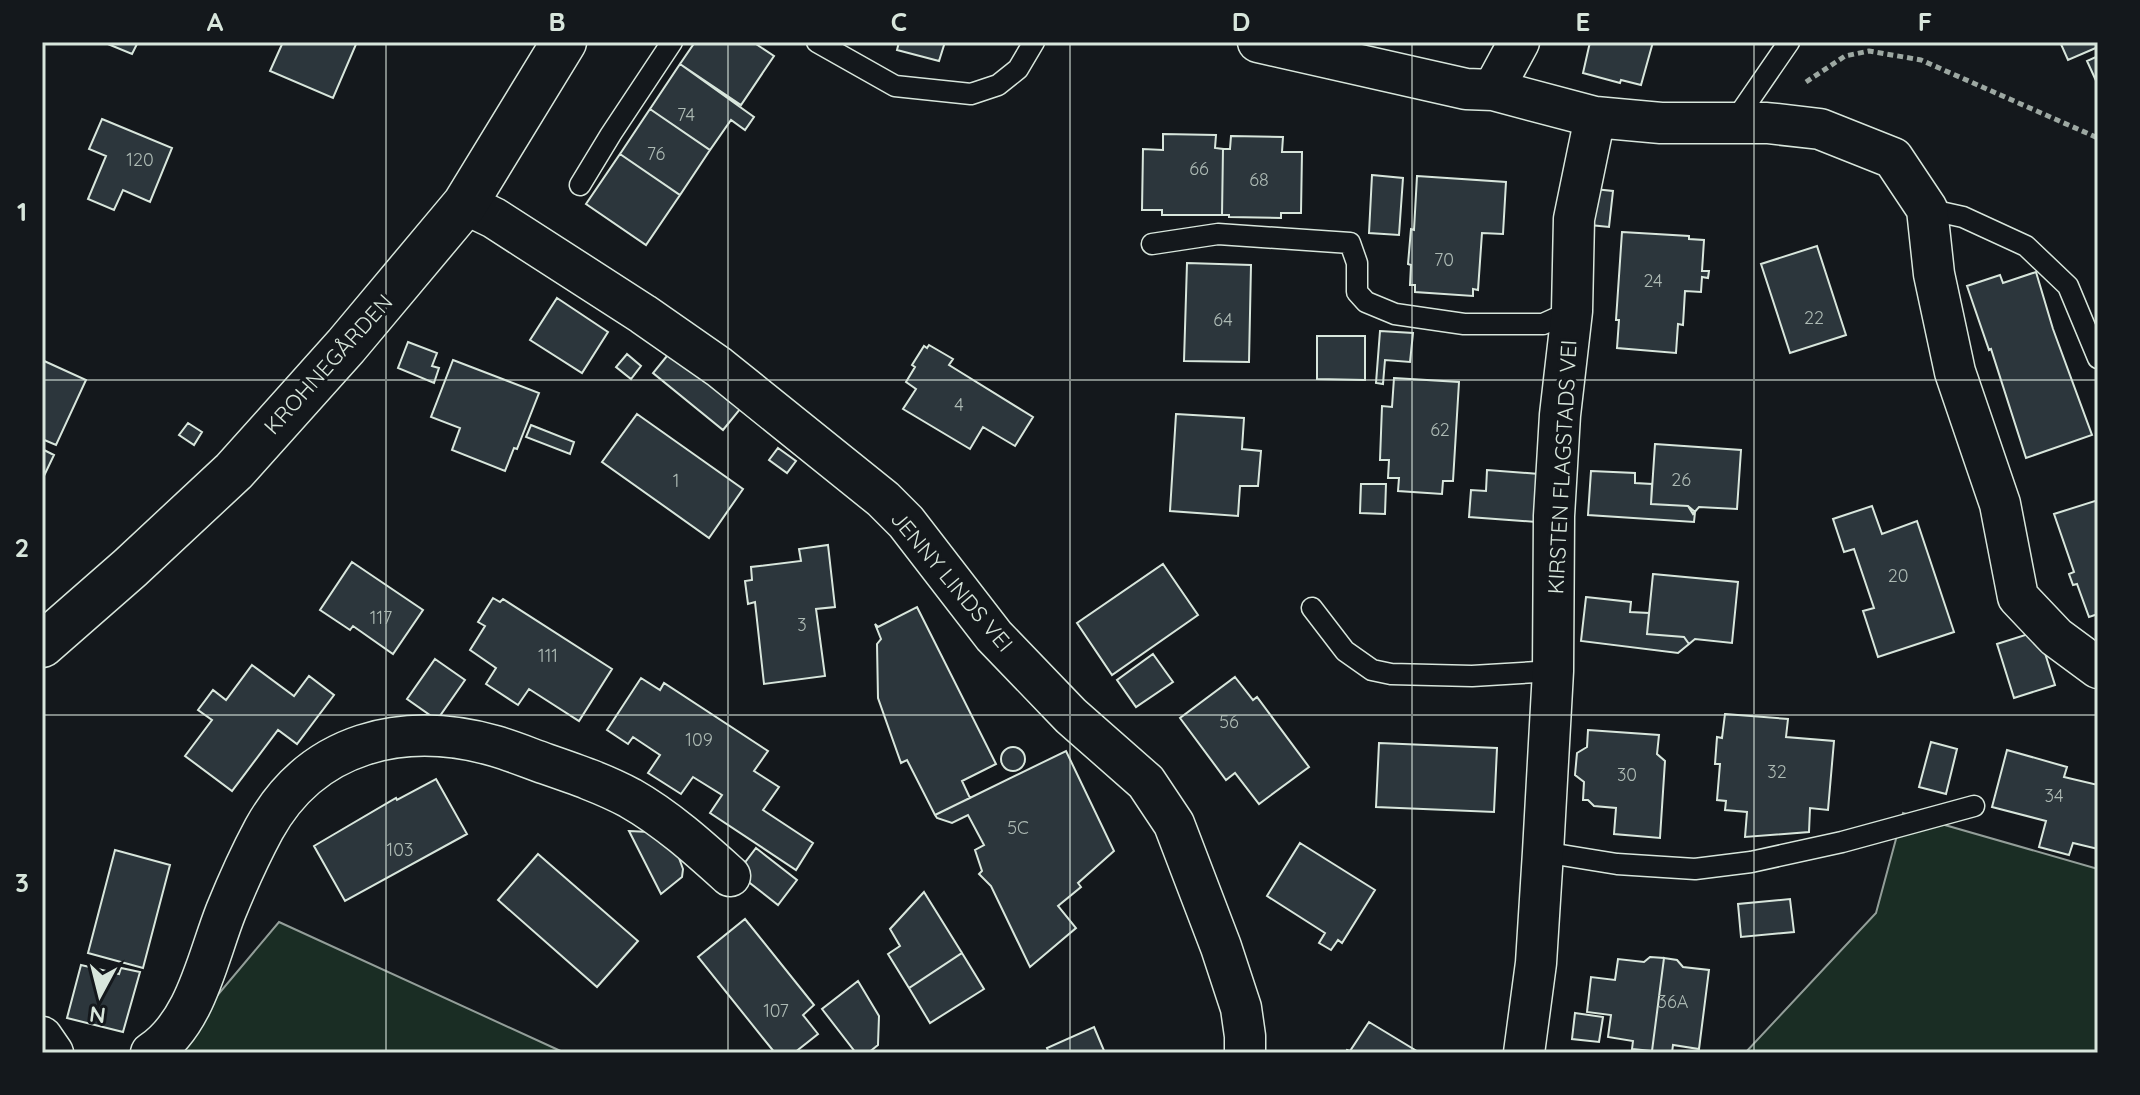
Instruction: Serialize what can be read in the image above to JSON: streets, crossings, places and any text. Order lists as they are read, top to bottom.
{
  "streets": {
    "main road": ["KROHNEGÅRDEN"],
    "street": ["KIRSTEN FLAGSTADS VEI", "JENNY LINDS VEI"]
  },
  "crossings": [
    ["KROHNEGÅRDEN", "JENNY LINDS VEI"]
  ],
  "house_numbers": [
    "74",
    "76",
    "120",
    "66",
    "68",
    "70",
    "24",
    "22",
    "64",
    "4",
    "62",
    "26",
    "1",
    "20",
    "117",
    "3",
    "111",
    "56",
    "109",
    "32",
    "30",
    "34",
    "5C",
    "103",
    "36A",
    "107"
  ],
  "north": "bottom",
  "grid": {
    "columns": [
      "A",
      "B",
      "C",
      "D",
      "E",
      "F"
    ],
    "rows": ["1", "2", "3"]
  }
}
